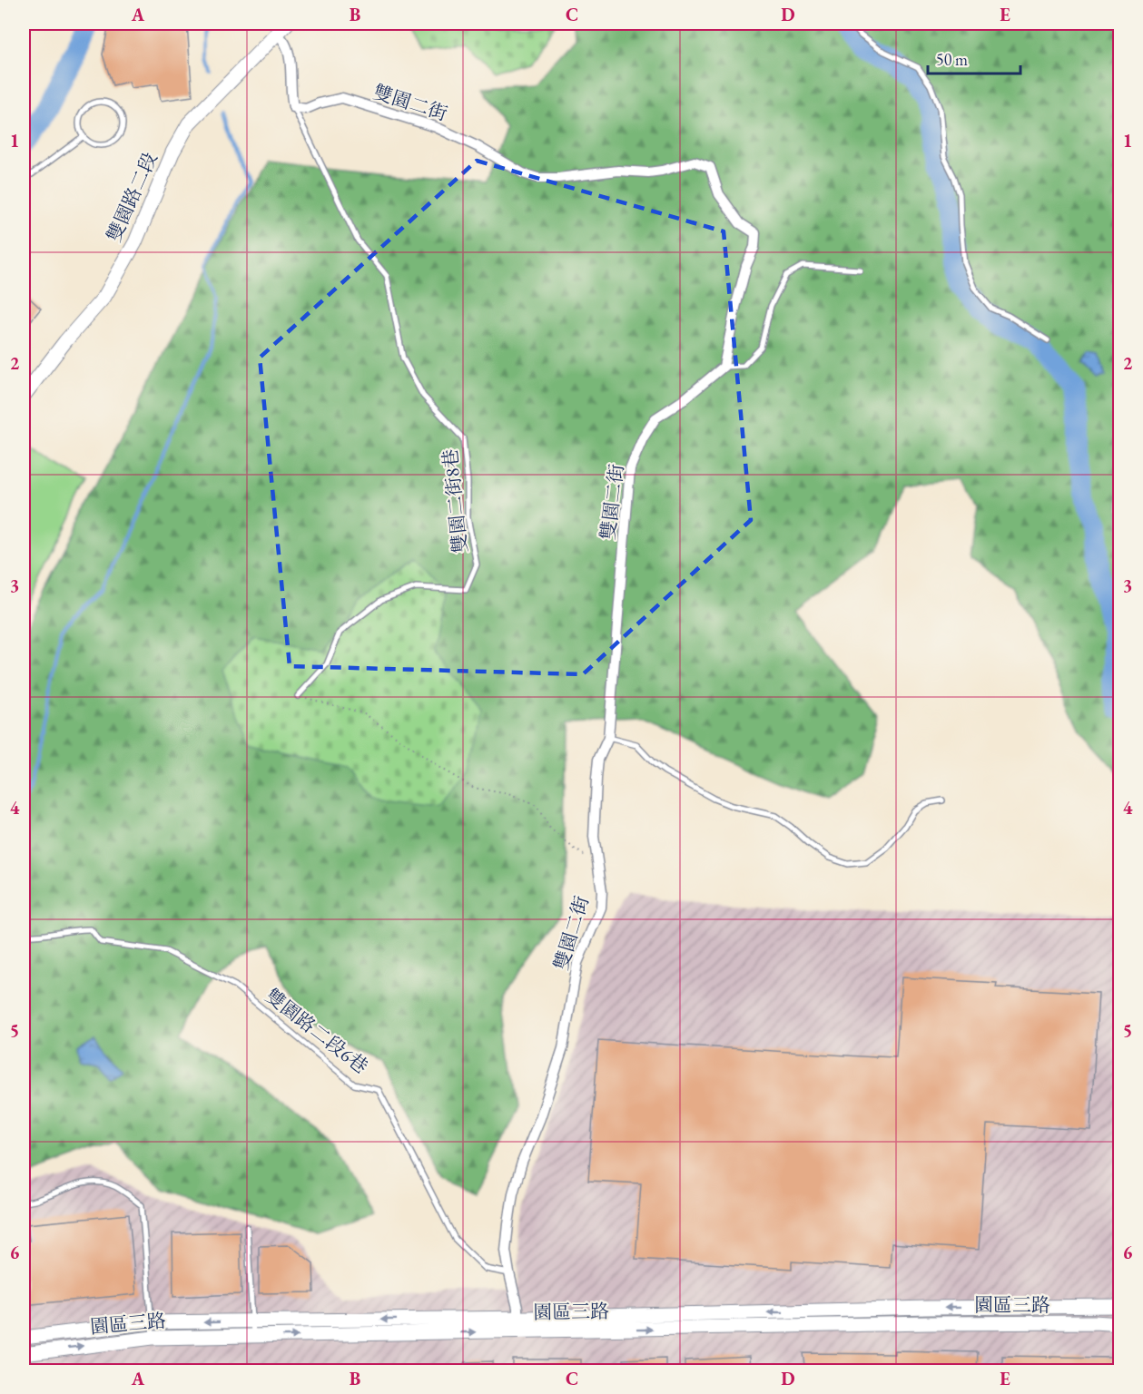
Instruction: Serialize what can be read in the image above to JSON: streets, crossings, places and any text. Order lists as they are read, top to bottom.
{
  "streets": {
    "street": ["雙園二街", "雙園路二段", "園區三路"],
    "lane": ["雙園二街8巷", "雙園路二段6巷"]
  },
  "crossings": [
    ["雙園二街", "雙園二街8巷"],
    ["雙園二街", "雙園路二段6巷"],
    ["雙園二街", "園區三路"]
  ],
  "scale_bar": "50 m",
  "grid": {
    "columns": [
      "A",
      "B",
      "C",
      "D",
      "E"
    ],
    "rows": [
      "1",
      "2",
      "3",
      "4",
      "5",
      "6"
    ]
  }
}
